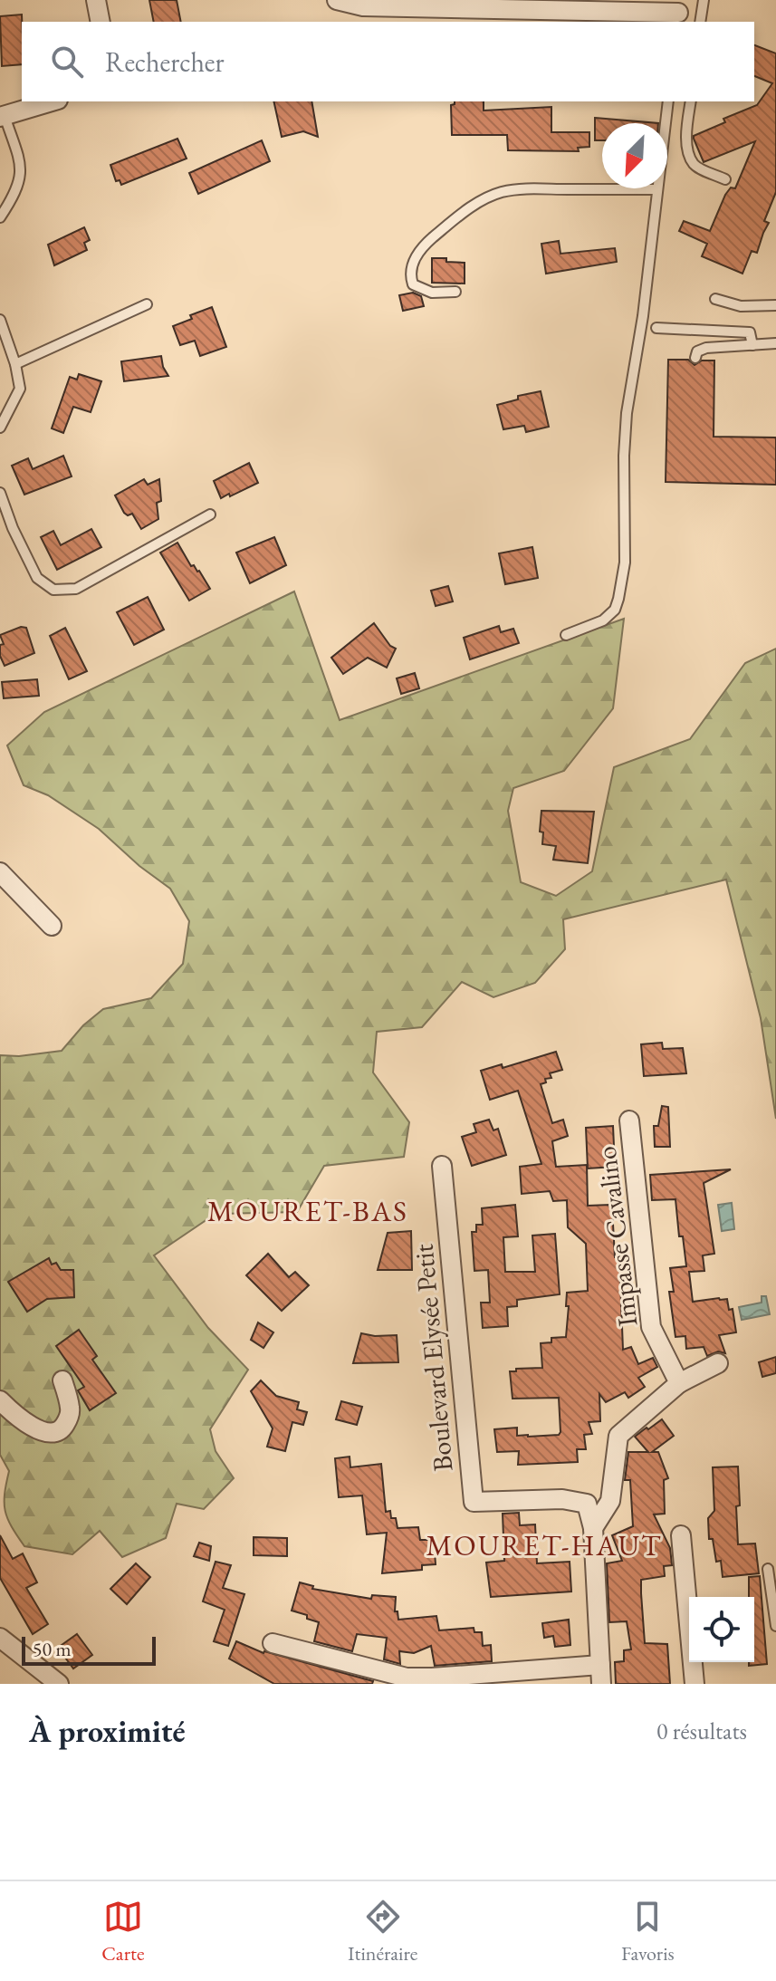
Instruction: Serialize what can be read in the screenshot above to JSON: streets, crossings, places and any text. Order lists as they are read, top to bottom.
{
  "streets": {
    "street": ["Impasse Cavalino", "Boulevard Elysée Petit"]
  },
  "districts": ["MOURET-BAS", "MOURET-HAUT"],
  "scale_bar": "50 m",
  "north": "bottom left",
  "page": {
    "search": "Rechercher",
    "scale": "50 m",
    "heading": ["À proximité", "0 résultats"],
    "nav": ["Carte", "Itinéraire", "Favoris"]
  }
}
